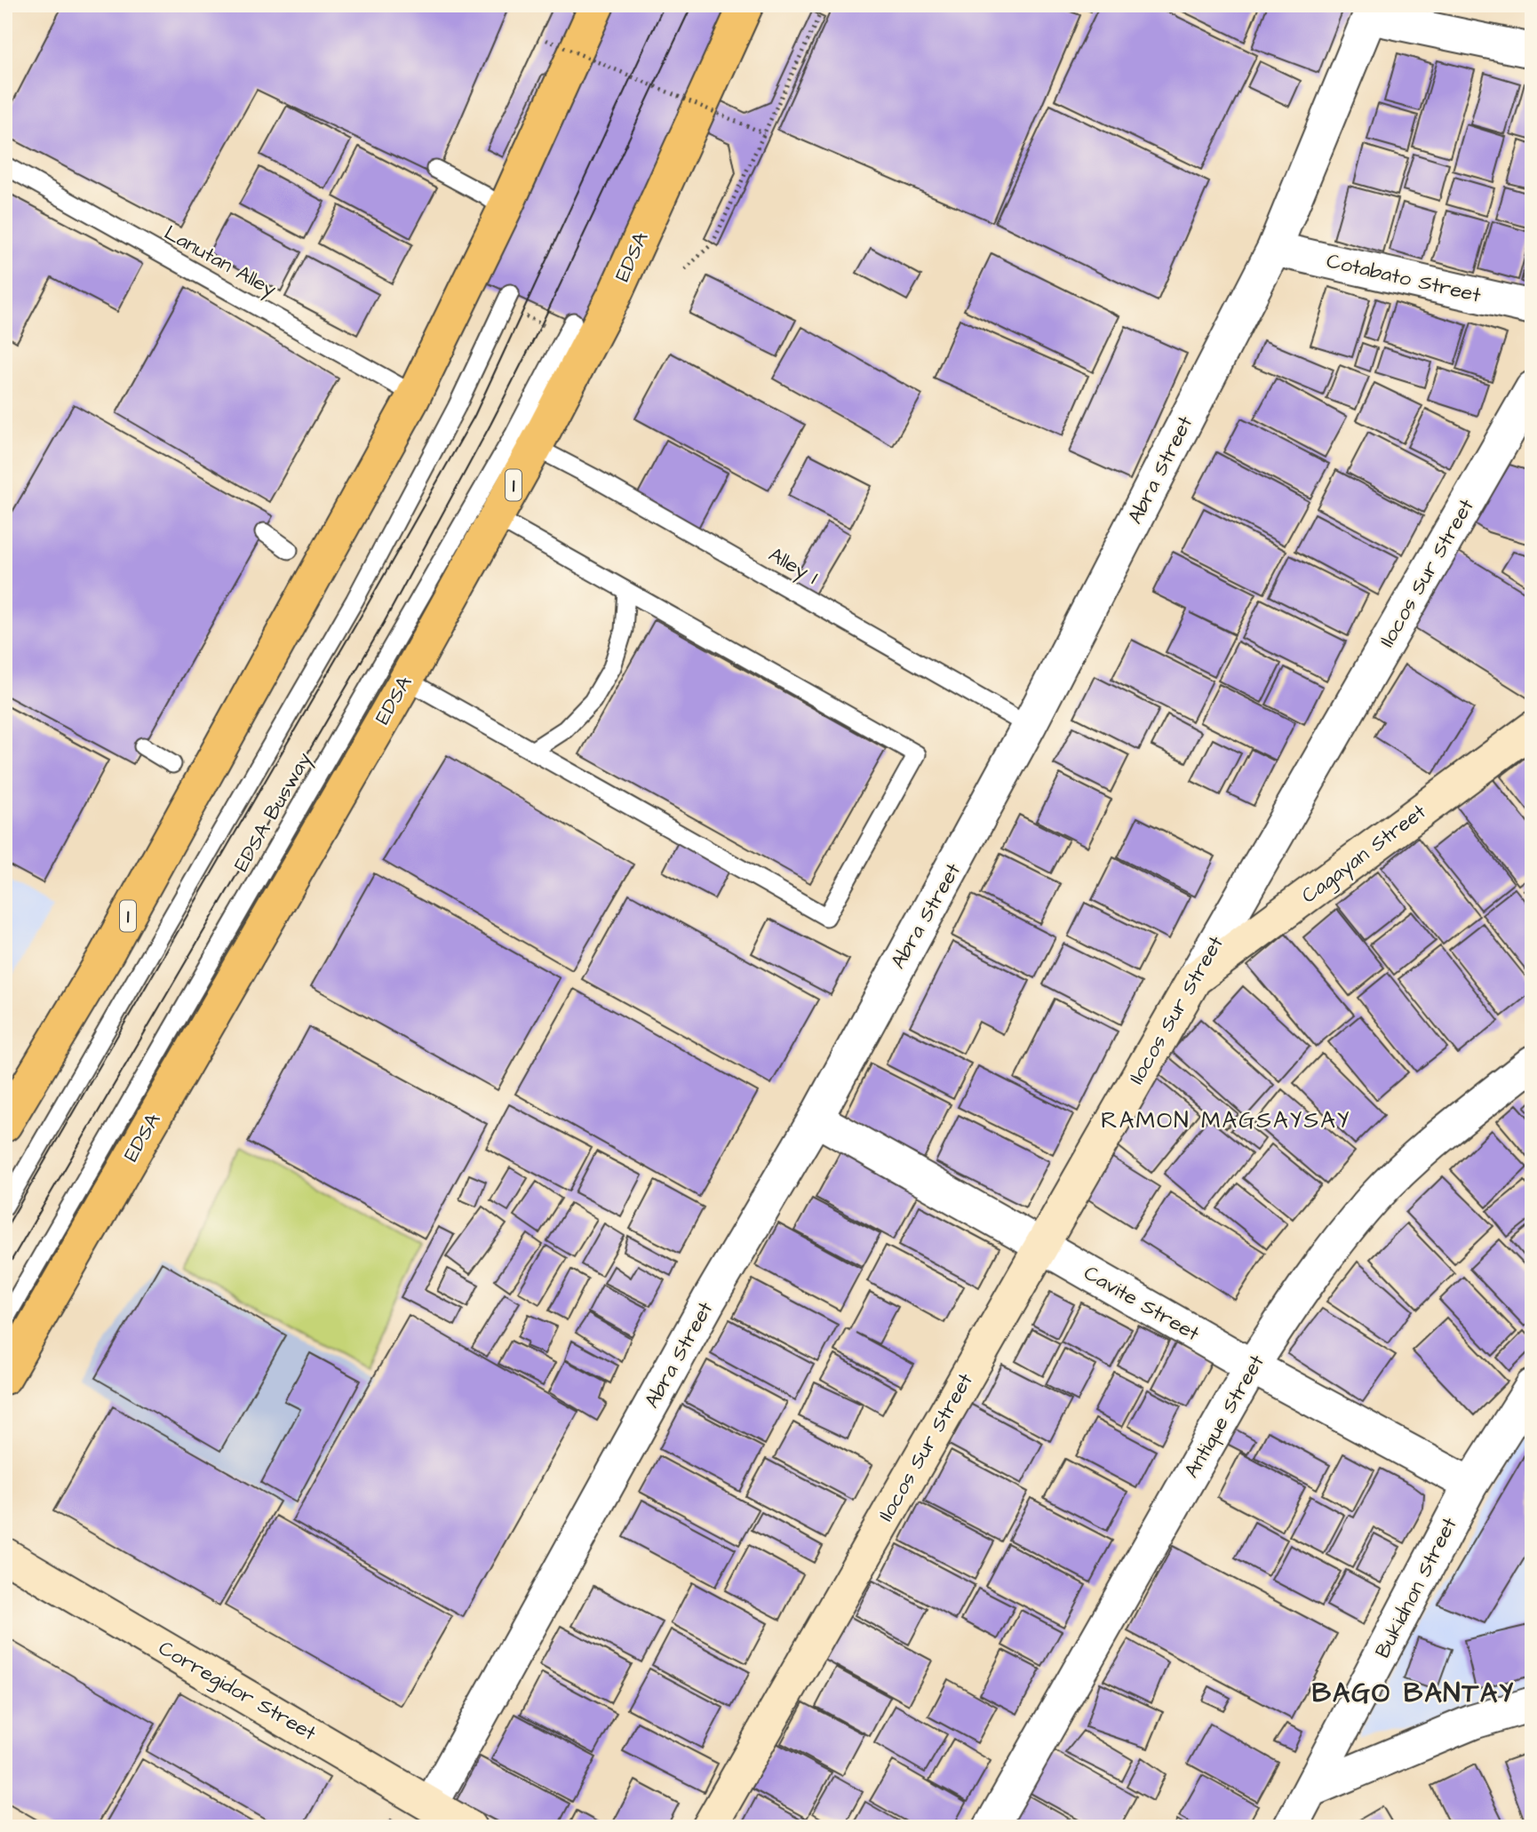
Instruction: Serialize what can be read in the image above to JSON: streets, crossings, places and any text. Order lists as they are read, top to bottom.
{
  "streets": {
    "highway": ["EDSA", "1"],
    "street": [
      "Cotabato Street",
      "Abra Street",
      "Ilocos Sur Street",
      "Cagayan Street",
      "Cavite Street",
      "Antique Street",
      "Bukidnon Street",
      "Corregidor Street"
    ],
    "lane": ["Lanutan Alley", "Alley I", "EDSA Busway"]
  },
  "crossings": [
    ["EDSA", "Alley I"],
    ["Lanutan Alley", "1"],
    ["Cotabato Street", "Abra Street"],
    ["Abra Street", "Alley I"],
    ["Abra Street", "Cavite Street"],
    ["Abra Street", "Corregidor Street"],
    ["Ilocos Sur Street", "Cagayan Street"],
    ["Ilocos Sur Street", "Cavite Street"],
    ["Cavite Street", "Antique Street"],
    ["Cavite Street", "Bukidnon Street"]
  ],
  "districts": ["RAMON MAGSAYSAY", "BAGO BANTAY"]
}
